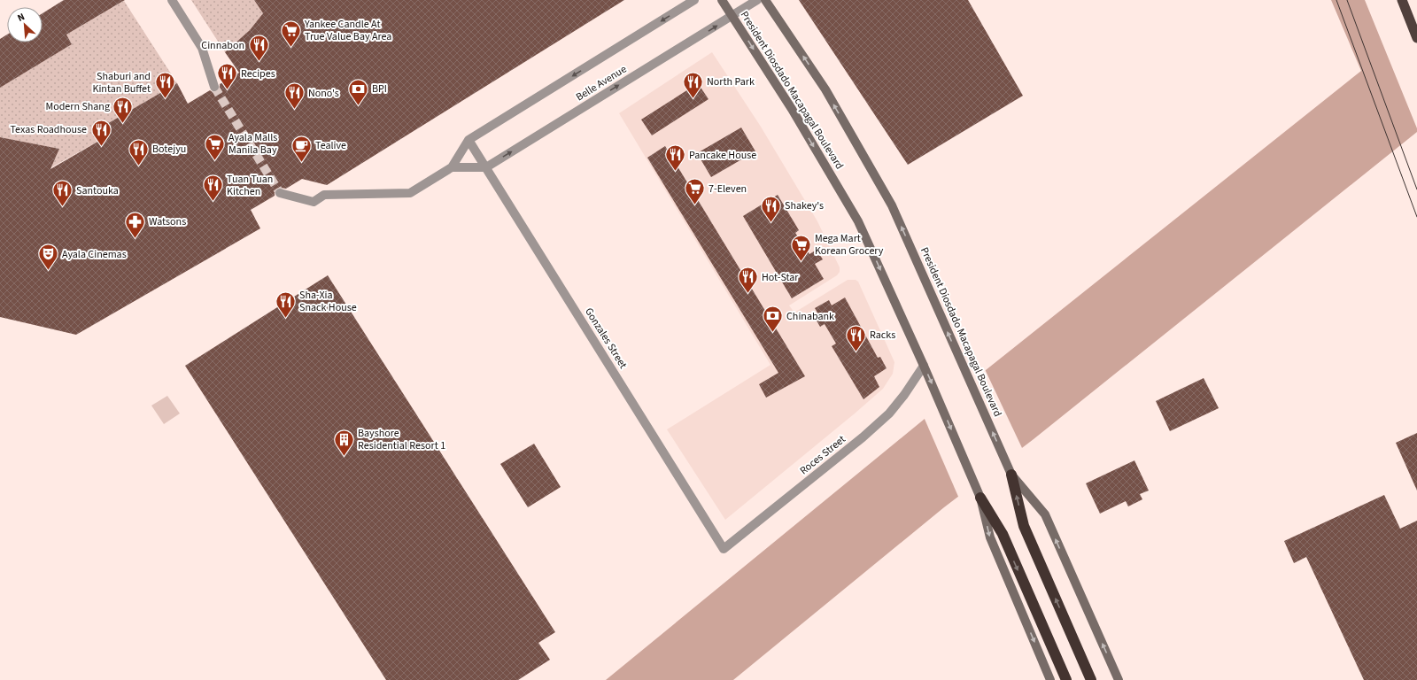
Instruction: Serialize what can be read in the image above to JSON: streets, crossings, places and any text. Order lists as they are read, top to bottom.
{
  "streets": {
    "main road": ["President Diosdado Macapagal Boulevard"],
    "street": ["Belle Avenue", "Gonzales Street", "Roces Street"]
  },
  "crossings": [
    ["Belle Avenue", "President Diosdado Macapagal Boulevard"],
    ["Belle Avenue", "Gonzales Street"],
    ["President Diosdado Macapagal Boulevard", "Roces Street"],
    ["Gonzales Street", "Roces Street"]
  ],
  "places": {
    "supermarket": [
      "Yankee Candle At True Value Bay Area",
      "Ayala Malls Manila Bay",
      "7-Eleven",
      "Mega Mart Korean Grocery"
    ],
    "restaurant": [
      "Cinnabon",
      "Recipes",
      "North Park",
      "Shaburi and Kintan Buffet",
      "Nono's",
      "Modern Shang",
      "Texas Roadhouse",
      "Botejyu",
      "Pancake House",
      "Tuan Tuan Kitchen",
      "Santouka",
      "Shakey's",
      "Hot-Star",
      "Sha-Xia Snack House",
      "Racks"
    ],
    "bank": ["BPI", "Chinabank"],
    "cafe": ["Tealive"],
    "pharmacy": ["Watsons"],
    "theatre": ["Ayala Cinemas"],
    "building": ["Bayshore Residential Resort 1"]
  },
  "north": "top left"
}
